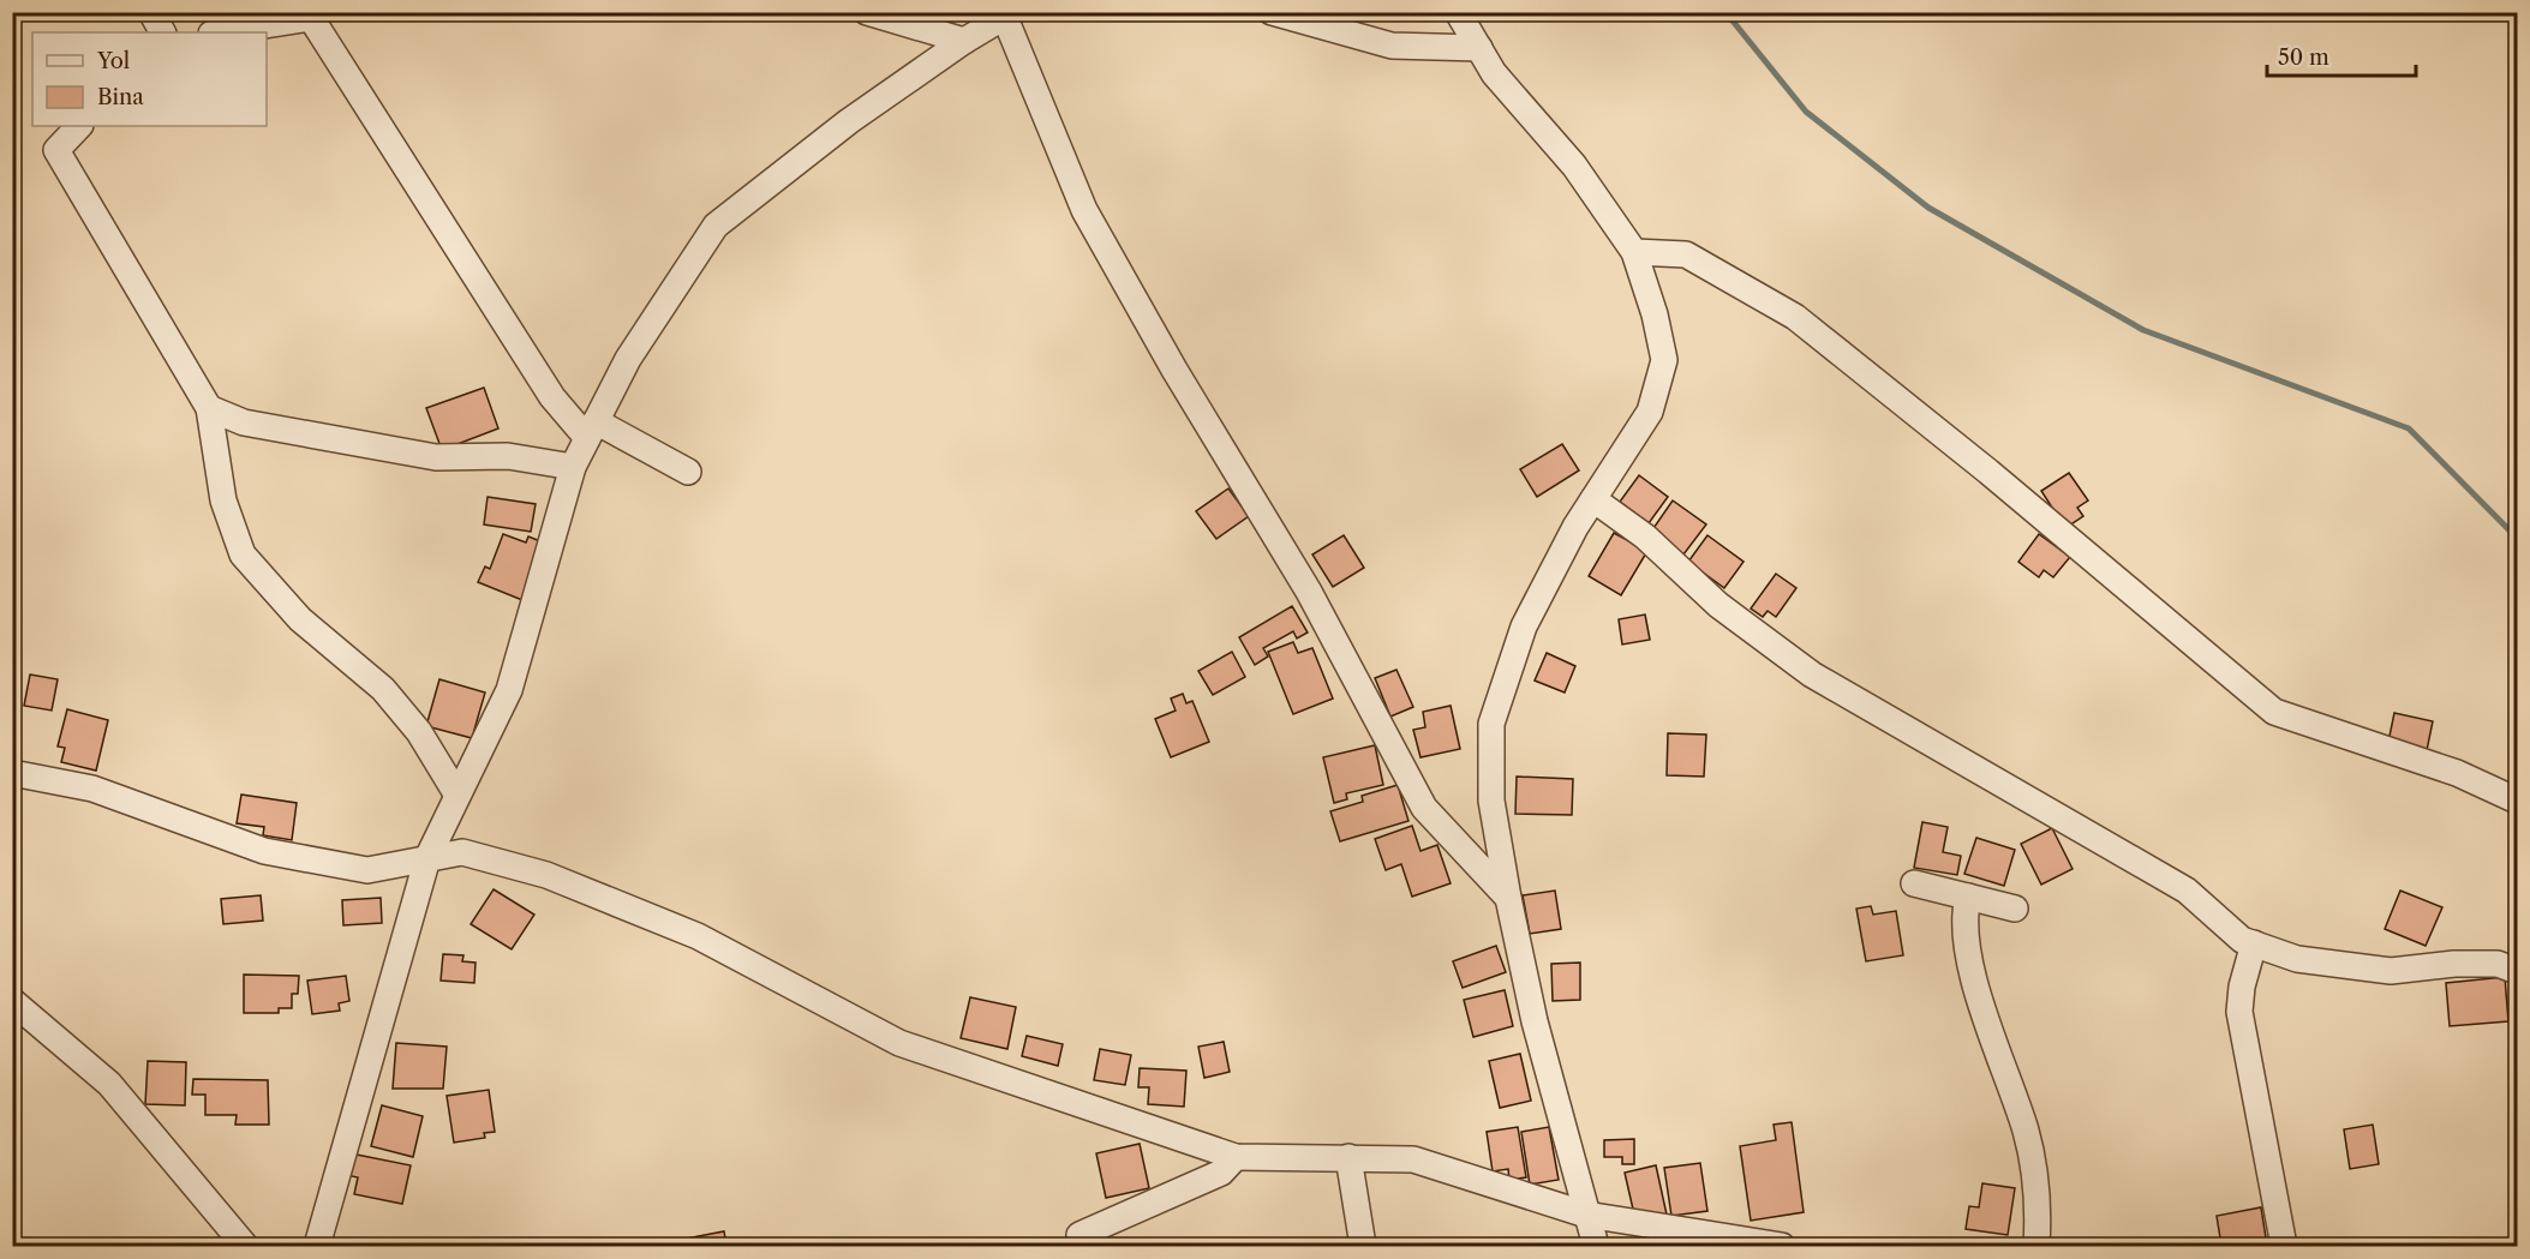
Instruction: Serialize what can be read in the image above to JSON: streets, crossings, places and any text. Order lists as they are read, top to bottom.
{
  "legend": ["Yol", "Bina"],
  "scale_bar": "50 m"
}
